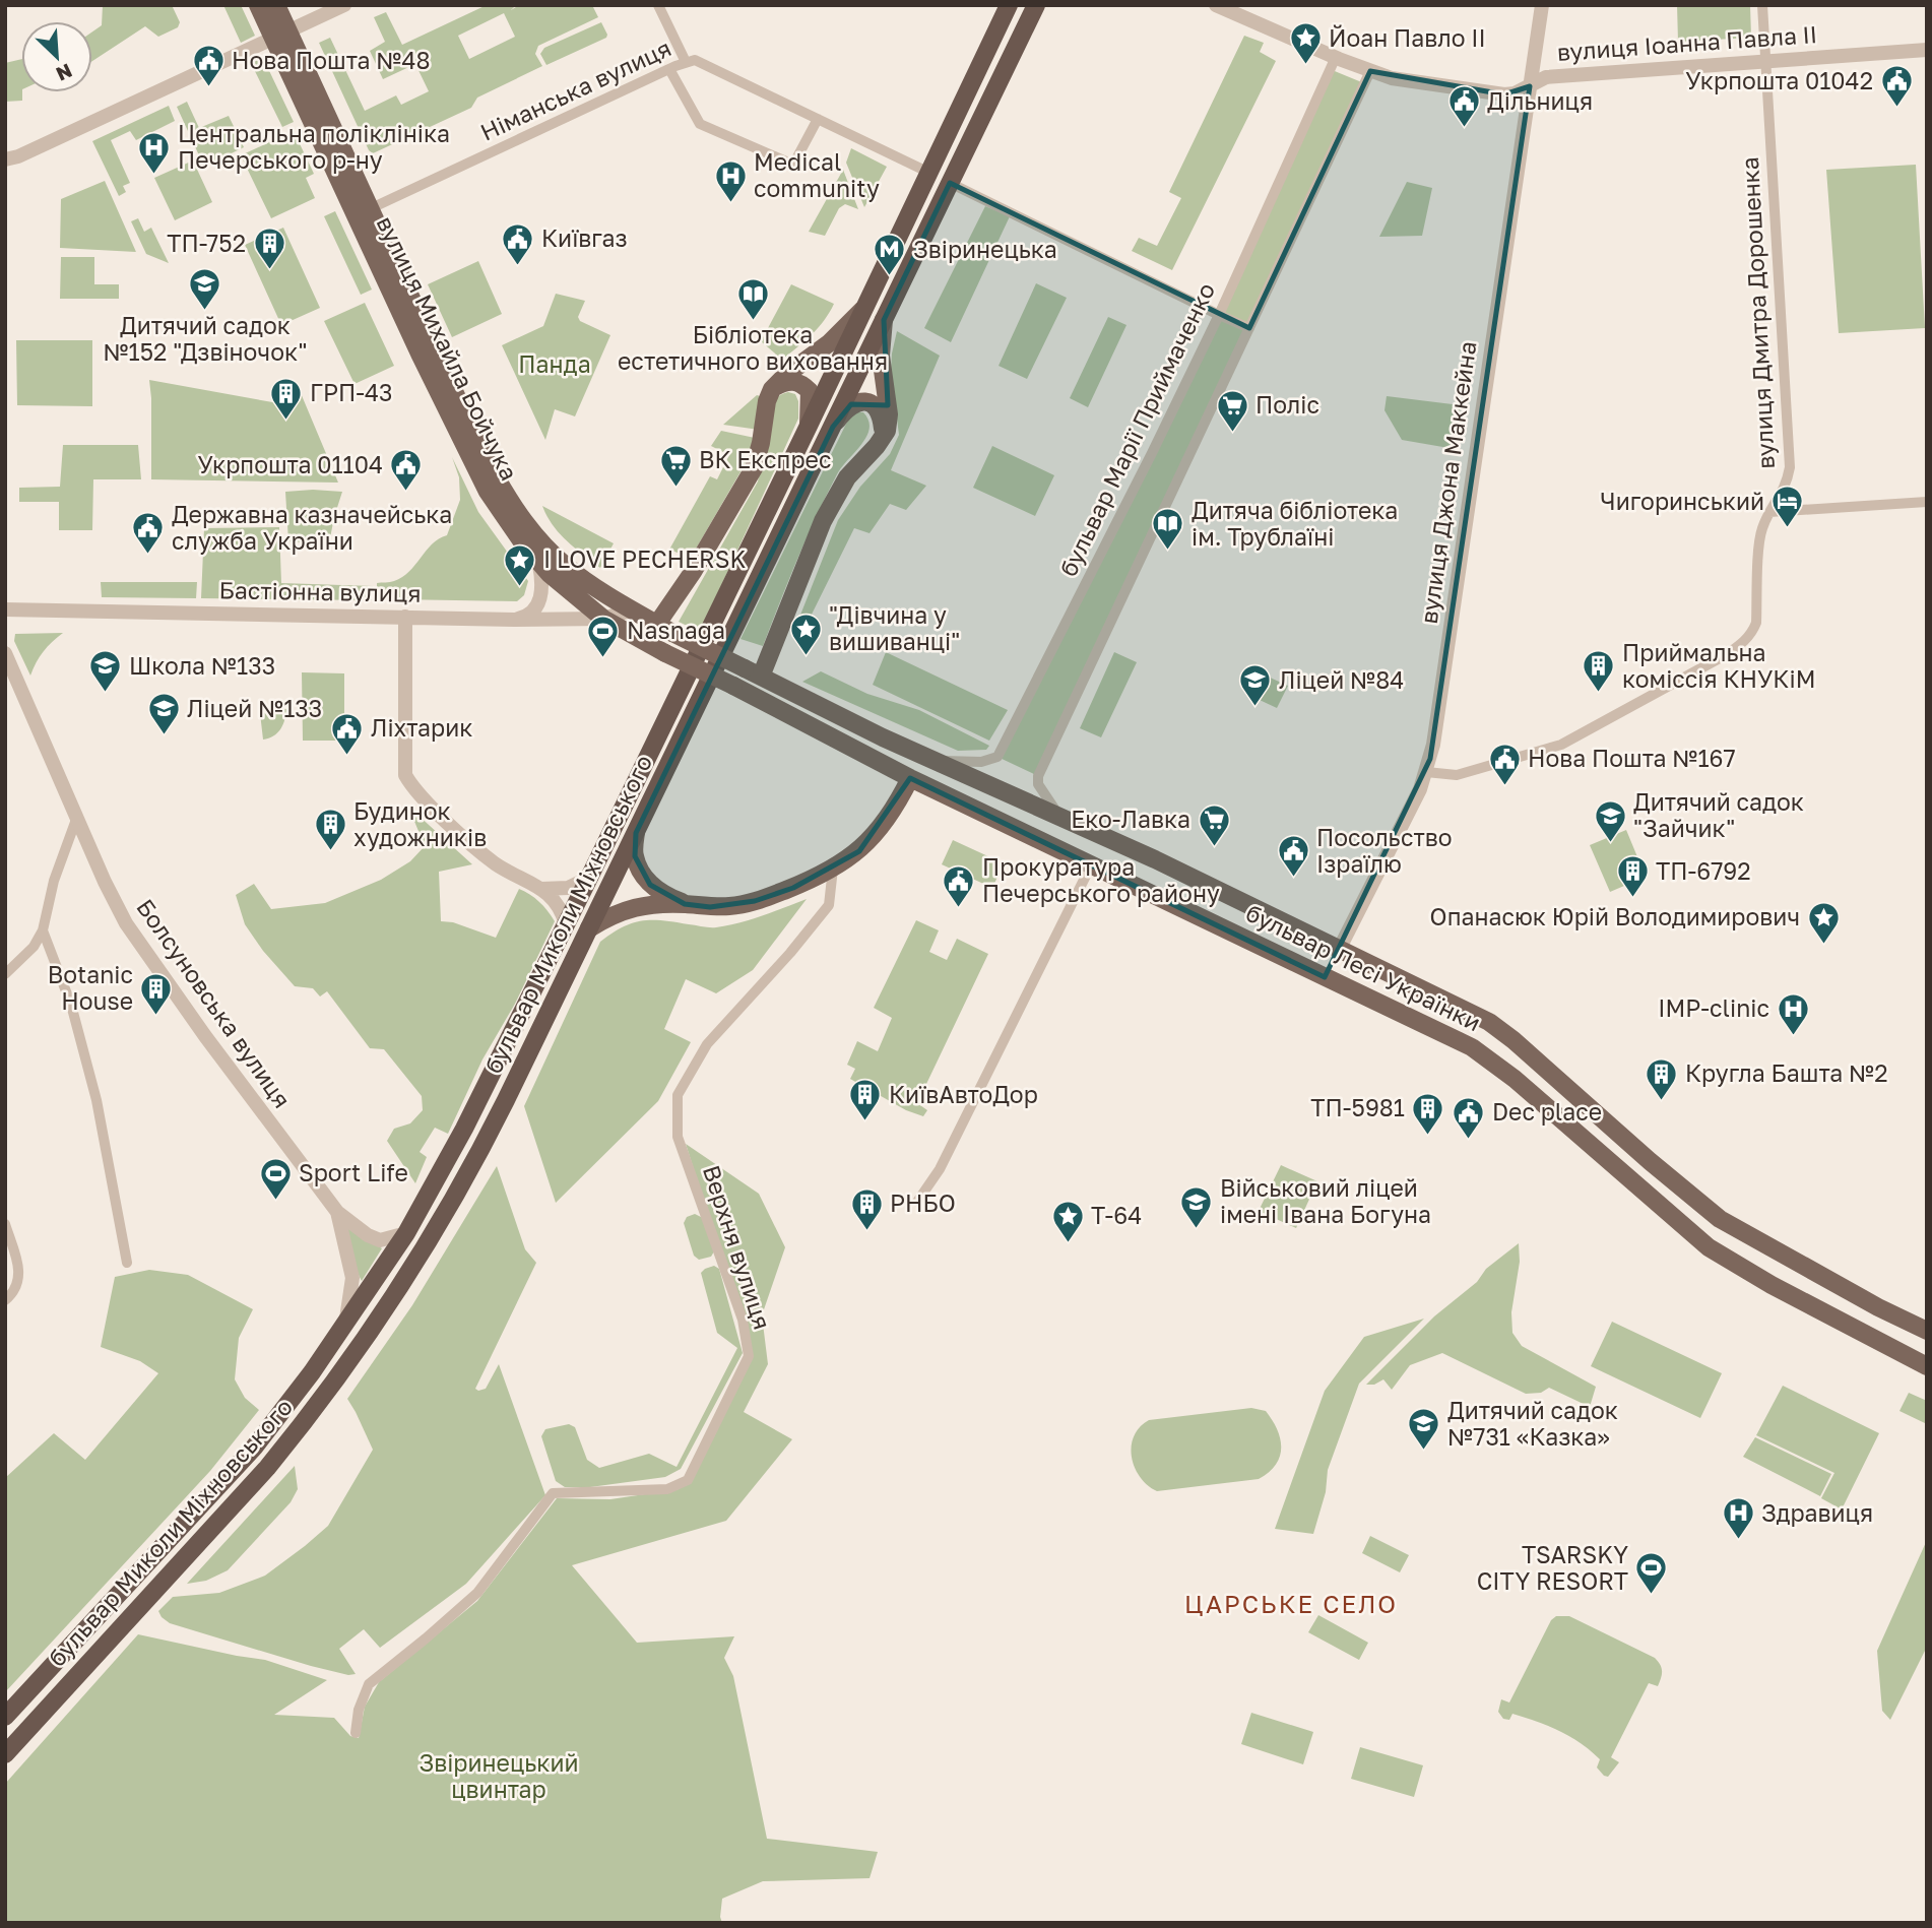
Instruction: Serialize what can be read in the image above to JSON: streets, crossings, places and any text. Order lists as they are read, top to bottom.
{
  "streets": {
    "highway": ["бульвар Миколи Міхновського"],
    "main road": ["вулиця Михайла Бойчука", "бульвар Лесі Українки"],
    "street": [
      "вулиця Іоанна Павла II",
      "Німанська вулиця",
      "вулиця Дмитра Дорошенка",
      "бульвар Марії Приймаченко",
      "вулиця Джона Маккейна",
      "Бастіонна вулиця",
      "Болсуновська вулиця",
      "Верхня вулиця"
    ]
  },
  "crossings": [
    ["вулиця Іоанна Павла II", "вулиця Дмитра Дорошенка"],
    ["вулиця Іоанна Павла II", "бульвар Марії Приймаченко"],
    ["вулиця Іоанна Павла II", "вулиця Джона Маккейна"],
    ["Німанська вулиця", "вулиця Михайла Бойчука"],
    ["Німанська вулиця", "бульвар Миколи Міхновського"],
    ["вулиця Дмитра Дорошенка", "вулиця Джона Маккейна"],
    ["вулиця Михайла Бойчука", "Бастіонна вулиця"],
    ["вулиця Михайла Бойчука", "бульвар Лесі Українки"],
    ["бульвар Марії Приймаченко", "бульвар Лесі Українки"],
    ["вулиця Джона Маккейна", "бульвар Лесі Українки"],
    ["бульвар Миколи Міхновського", "Болсуновська вулиця"]
  ],
  "districts": ["ЦАРСЬКЕ СЕЛО"],
  "parks": ["Панда", "Звіринецький цвинтар"],
  "places": {
    "place": [
      "Йоан Павло II",
      "I LOVE PECHERSK",
      "\"Дівчина у вишиванці\"",
      "Опанасюк Юрій Володимирович",
      "Т-64"
    ],
    "public building": [
      "Нова Пошта №48",
      "Укрпошта 01042",
      "Дільниця",
      "Київгаз",
      "Укрпошта 01104",
      "Державна казначейська служба України",
      "Ліхтарик",
      "Нова Пошта №167",
      "Посольство Ізраїлю",
      "Прокуратура Печерського району",
      "Dec place"
    ],
    "hospital": [
      "Центральна поліклініка Печерського р-ну",
      "Medical community",
      "IMP-clinic",
      "Здравиця"
    ],
    "building": [
      "ТП-752",
      "ГРП-43",
      "Приймальна коміссія КНУКіМ",
      "Будинок художників",
      "ТП-6792",
      "Botanic House",
      "Кругла Башта №2",
      "КиївАвтоДор",
      "ТП-5981",
      "РНБО"
    ],
    "metro station": ["Звіринецька"],
    "school or university": [
      "Дитячий садок №152 \"Дзвіночок\"",
      "Школа №133",
      "Ліцей №84",
      "Ліцей №133",
      "Дитячий садок \"Зайчик\"",
      "Військовий ліцей імені Івана Богуна",
      "Дитячий садок №731 «Казка»"
    ],
    "library": ["Бібліотека естетичного виховання", "Дитяча бібліотека ім. Трублаїні"],
    "supermarket": ["Поліс", "ВК Експрес", "Еко-Лавка"],
    "hotel": ["Чигоринський"],
    "sports": ["Nasnaga", "Sport Life", "TSARSKY CITY RESORT"]
  },
  "north": "bottom right"
}
